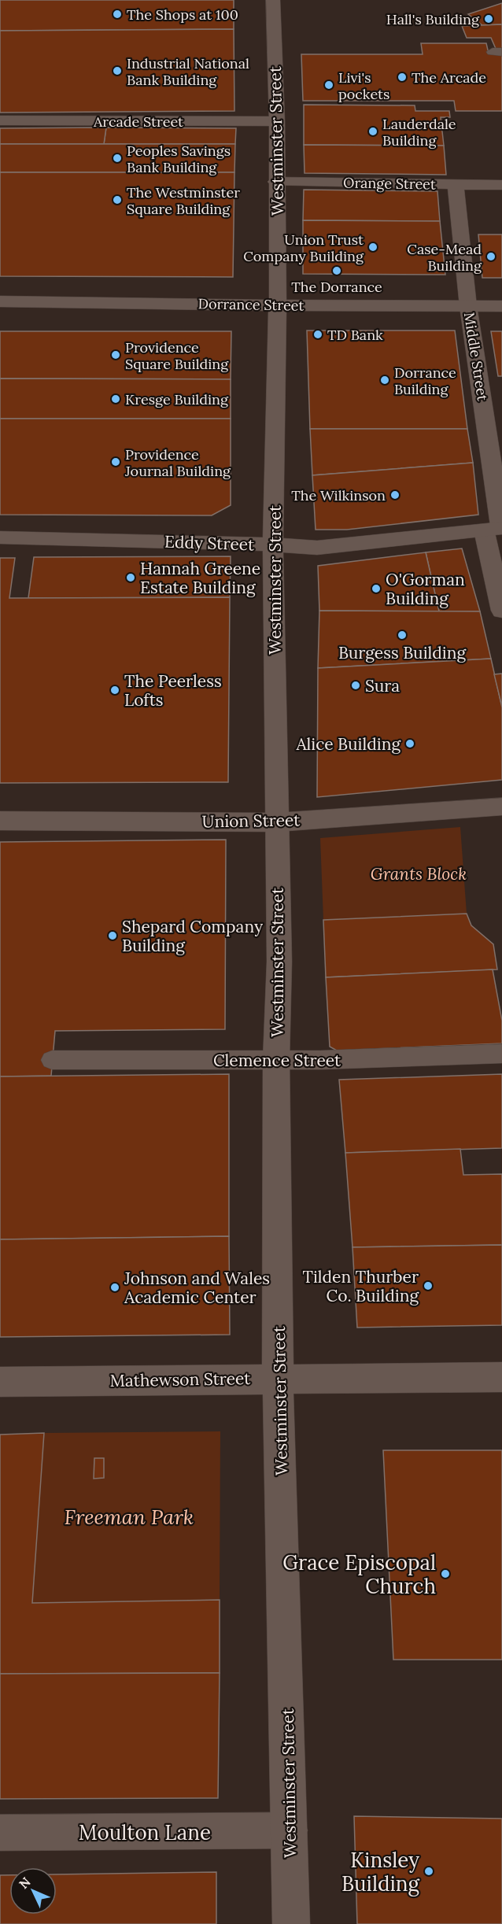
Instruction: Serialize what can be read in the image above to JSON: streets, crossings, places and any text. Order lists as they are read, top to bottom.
{
  "streets": {
    "street": [
      "Arcade Street",
      "Westminster Street",
      "Orange Street",
      "Dorrance Street",
      "Middle Street",
      "Eddy Street",
      "Union Street",
      "Mathewson Street",
      "Moulton Lane"
    ],
    "lane": ["Clemence Street"]
  },
  "crossings": [
    ["Arcade Street", "Westminster Street"],
    ["Westminster Street", "Orange Street"],
    ["Westminster Street", "Dorrance Street"],
    ["Westminster Street", "Eddy Street"],
    ["Westminster Street", "Union Street"],
    ["Westminster Street", "Clemence Street"],
    ["Westminster Street", "Mathewson Street"],
    ["Westminster Street", "Moulton Lane"],
    ["Orange Street", "Middle Street"],
    ["Dorrance Street", "Middle Street"],
    ["Middle Street", "Eddy Street"]
  ],
  "parks": ["Grants Block", "Freeman Park"],
  "places": [
    "The Shops at 100",
    "Hall's Building",
    "Industrial National Bank Building",
    "The Arcade",
    "Livi's pockets",
    "Lauderdale Building",
    "Peoples Savings Bank Building",
    "The Westminster Square Building",
    "Union Trust Company Building",
    "Case-Mead Building",
    "The Dorrance",
    "TD Bank",
    "Providence Square Building",
    "Dorrance Building",
    "Kresge Building",
    "Providence Journal Building",
    "The Wilkinson",
    "Hannah Greene Estate Building",
    "O'Gorman Building",
    "Burgess Building",
    "Sura",
    "The Peerless Lofts",
    "Alice Building",
    "Shepard Company Building",
    "Tilden Thurber Co. Building",
    "Johnson and Wales Academic Center",
    "Grace Episcopal Church",
    "Kinsley Building"
  ],
  "north": "top left"
}
